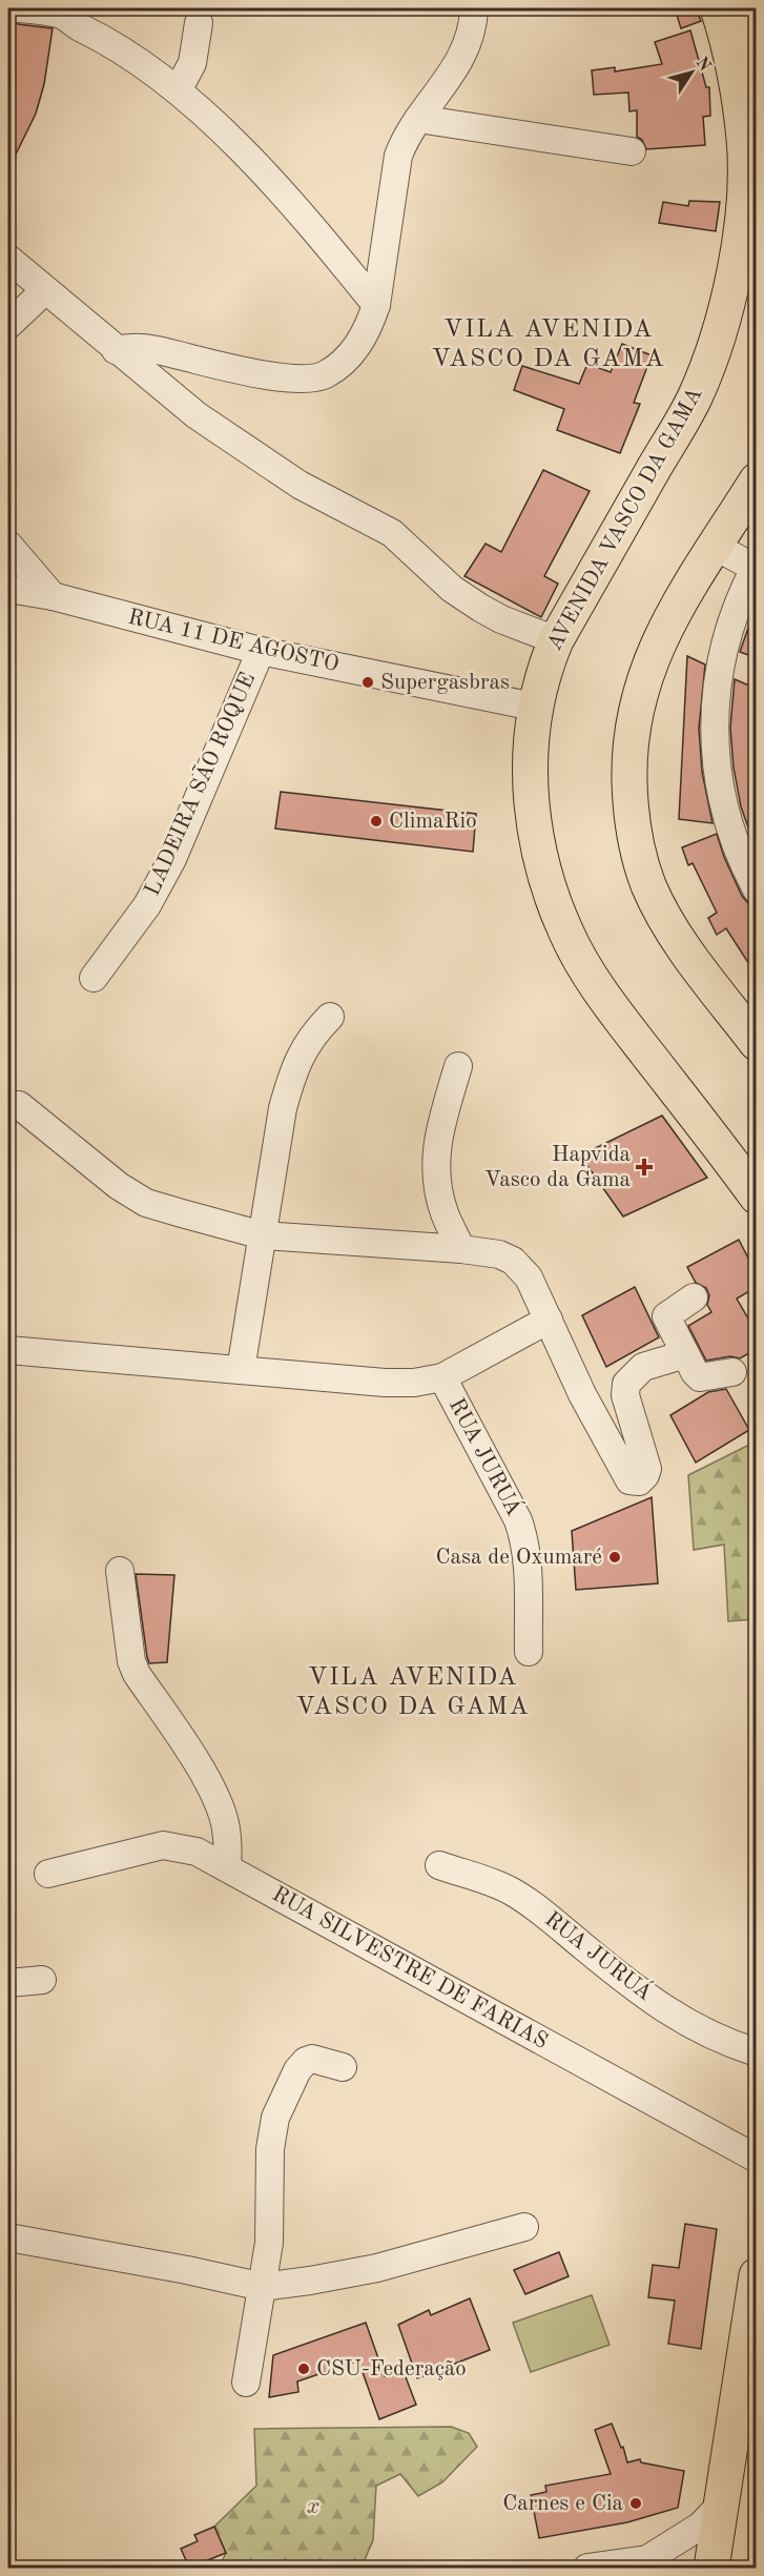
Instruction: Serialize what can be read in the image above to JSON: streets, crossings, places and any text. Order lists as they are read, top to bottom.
{
  "streets": {
    "main road": ["AVENIDA VASCO DA GAMA"],
    "street": [
      "RUA 11 DE AGOSTO",
      "LADEIRA SÃO ROQUE",
      "RUA JURUÁ",
      "RUA SILVESTRE DE FARIAS"
    ]
  },
  "crossings": [
    ["AVENIDA VASCO DA GAMA", "RUA 11 DE AGOSTO"],
    ["RUA 11 DE AGOSTO", "LADEIRA SÃO ROQUE"]
  ],
  "districts": ["VILA AVENIDA VASCO DA GAMA", "VILA AVENIDA VASCO DA GAMA"],
  "parks": ["x"],
  "places": {
    "other": [
      "Supergasbras",
      "ClimaRio",
      "Casa de Oxumaré",
      "CSU-Federação",
      "Carnes e Cia"
    ],
    "health": ["Hapvida Vasco da Gama"]
  },
  "north": "top right"
}
